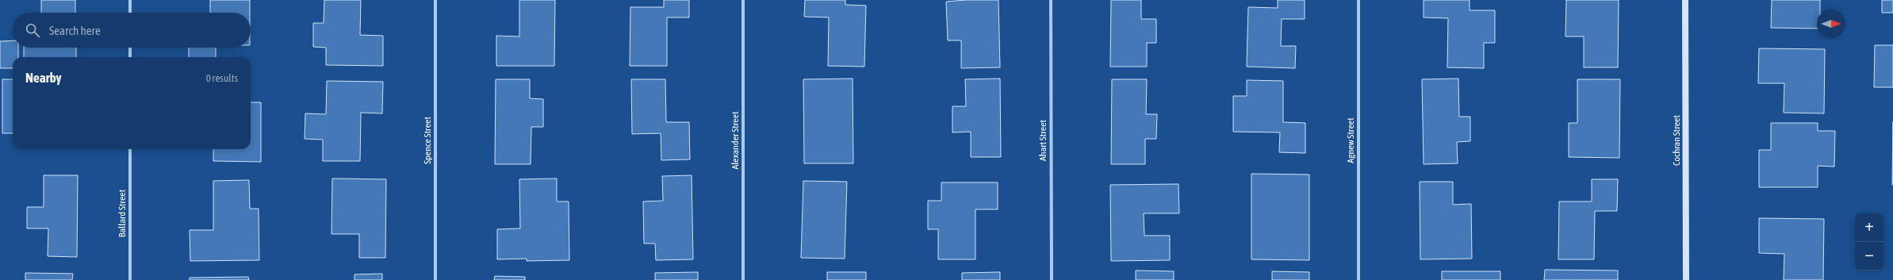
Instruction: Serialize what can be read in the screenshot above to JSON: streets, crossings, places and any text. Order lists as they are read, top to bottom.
{
  "streets": {
    "main road": ["Cochran Street"],
    "street": [
      "Spence Street",
      "Alexander Street",
      "Ahart Street",
      "Agnew Street",
      "Ballard Street"
    ]
  },
  "north": "right",
  "page": {
    "search": "Search here",
    "heading": ["Nearby", "0 results"],
    "map_buttons": ["+", "−"]
  }
}
